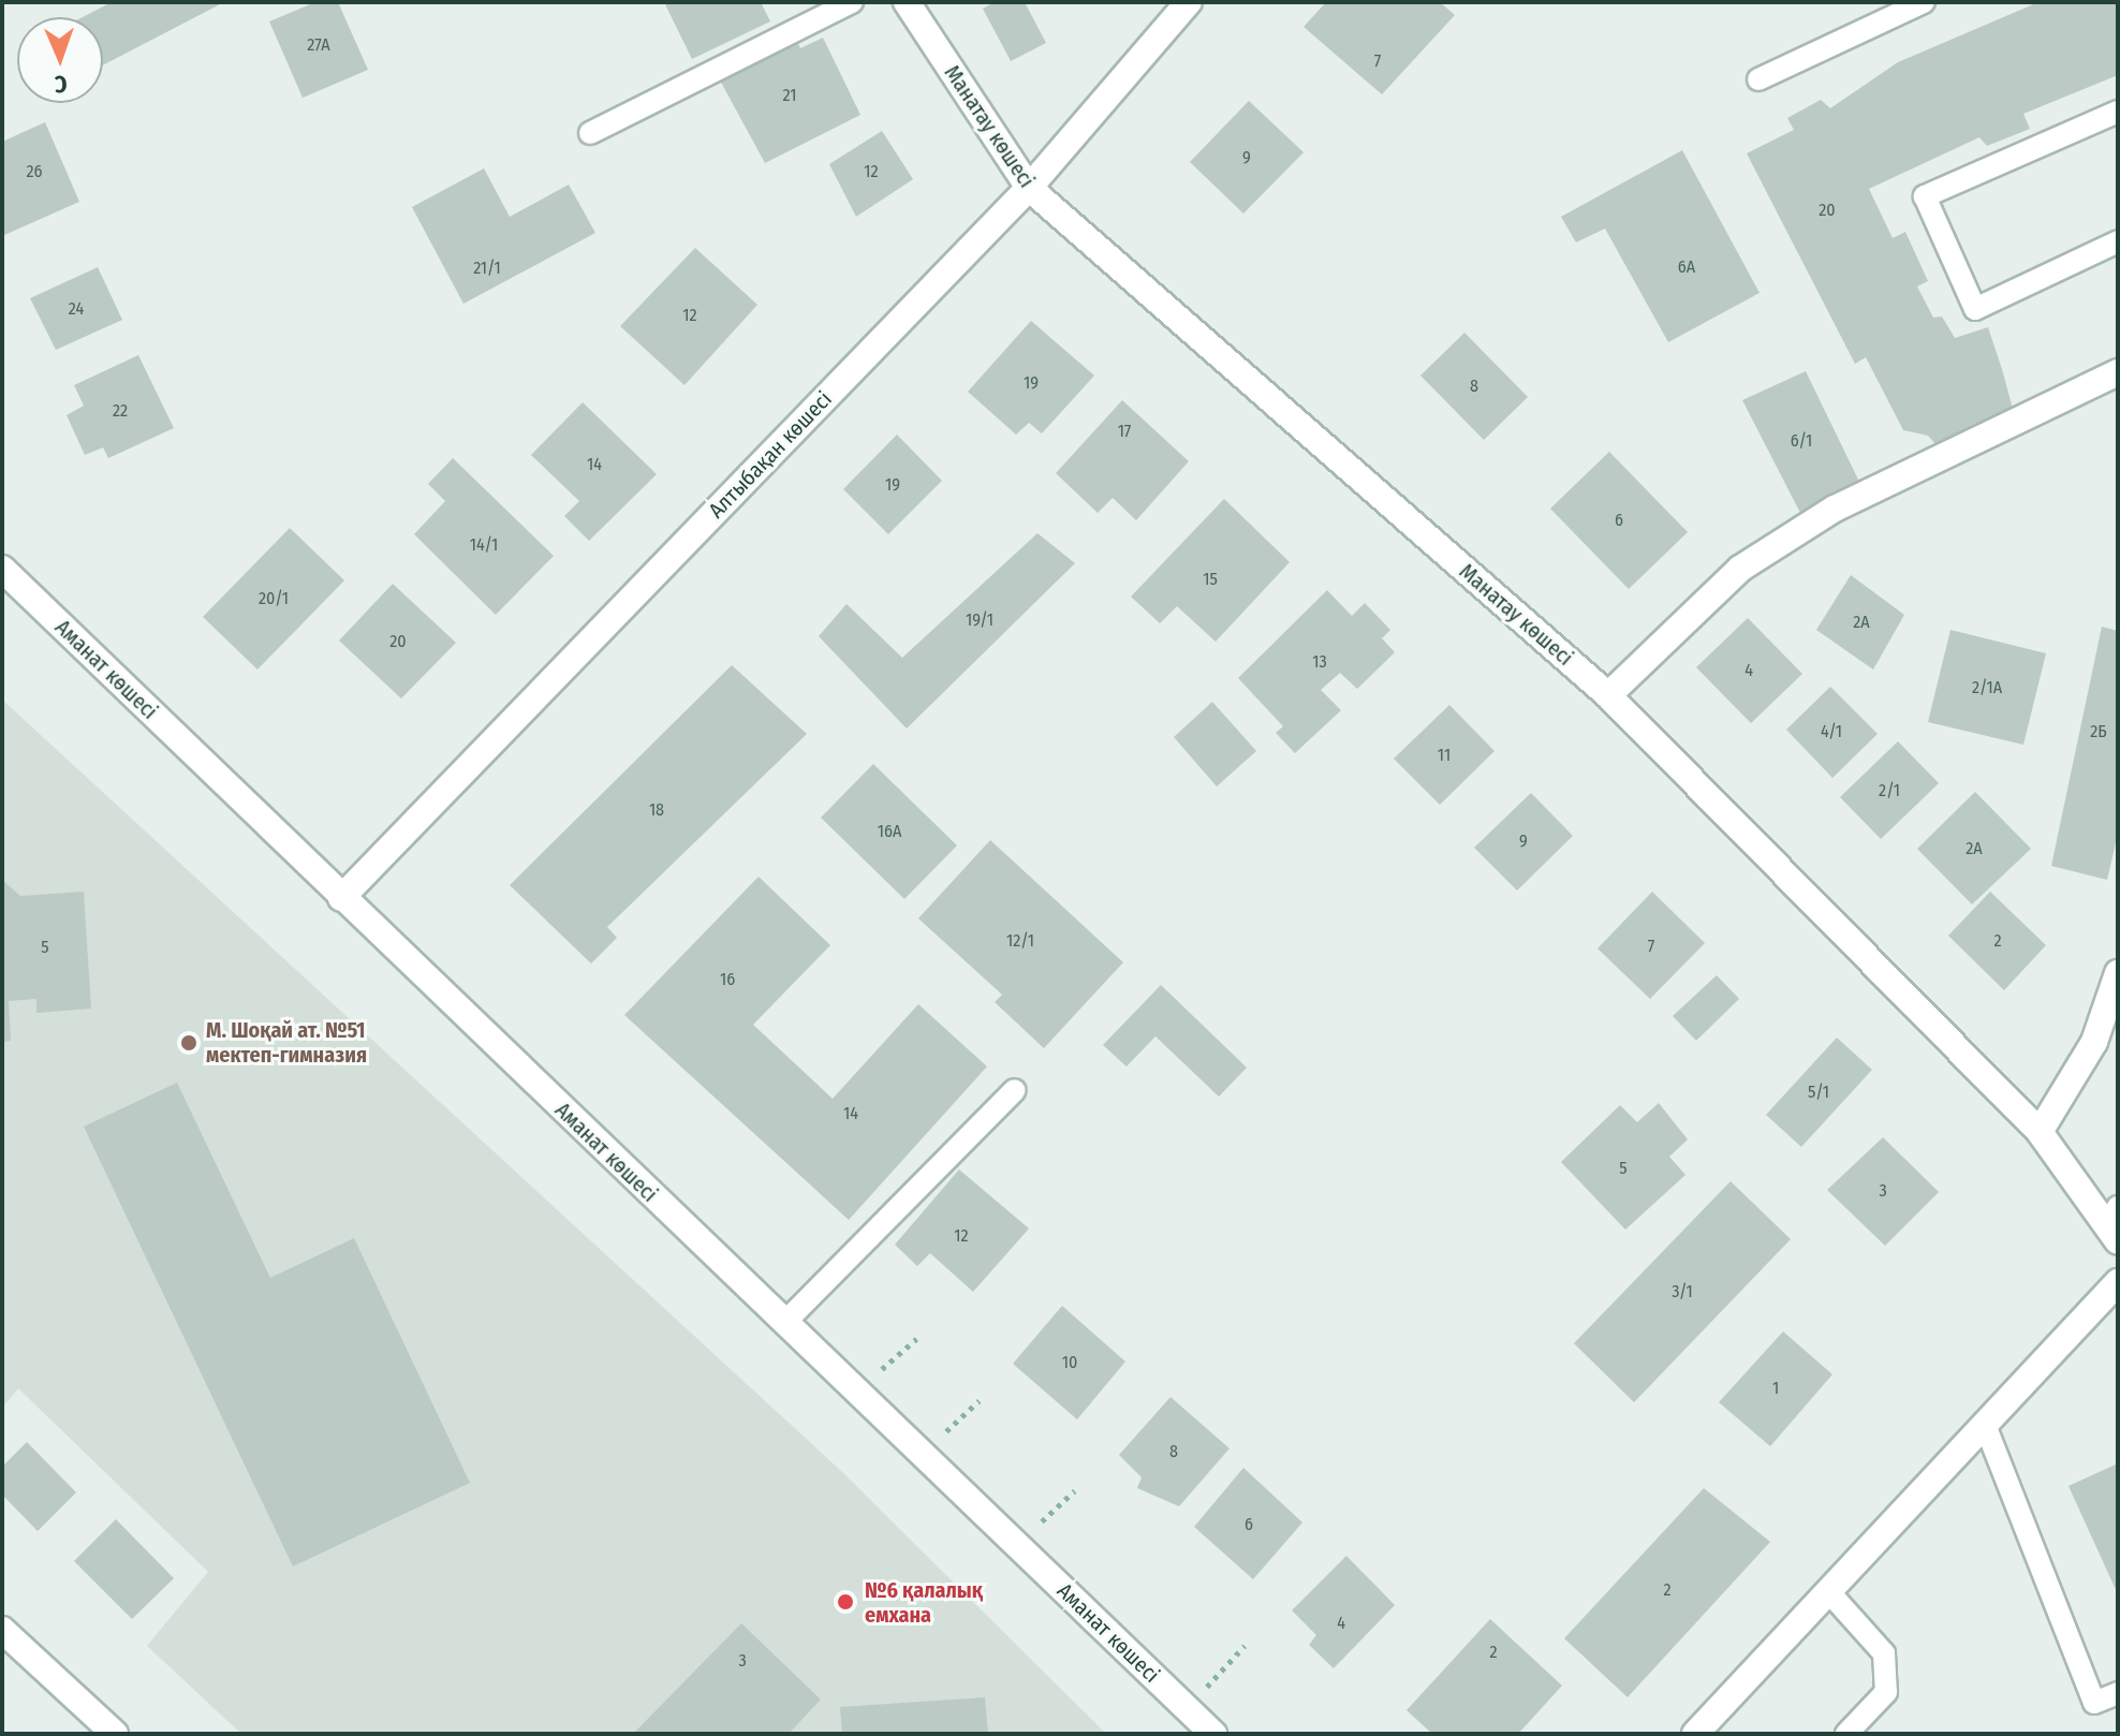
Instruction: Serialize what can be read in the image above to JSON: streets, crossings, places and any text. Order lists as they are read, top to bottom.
{
  "streets": {
    "street": ["Манатау көшесі", "Алтыбақан көшесі", "Аманат көшесі"]
  },
  "crossings": [
    ["Манатау көшесі", "Алтыбақан көшесі"],
    ["Алтыбақан көшесі", "Аманат көшесі"]
  ],
  "places": ["М. Шоқай ат. №51 мектеп-гимназия", "№6 қалалық емхана"],
  "house_numbers": [
    "27А",
    "7",
    "21",
    "9",
    "26",
    "12",
    "20",
    "6А",
    "21/1",
    "24",
    "12",
    "19",
    "8",
    "22",
    "17",
    "6/1",
    "14",
    "19",
    "6",
    "14/1",
    "15",
    "20/1",
    "19/1",
    "2А",
    "20",
    "13",
    "4",
    "2/1А",
    "4/1",
    "2Б",
    "11",
    "2/1",
    "18",
    "16А",
    "9",
    "2А",
    "12/1",
    "2",
    "7",
    "5",
    "16",
    "5/1",
    "14",
    "5",
    "3",
    "12",
    "3/1",
    "10",
    "1",
    "8",
    "6",
    "2",
    "4",
    "2",
    "3"
  ],
  "north": "bottom"
}
